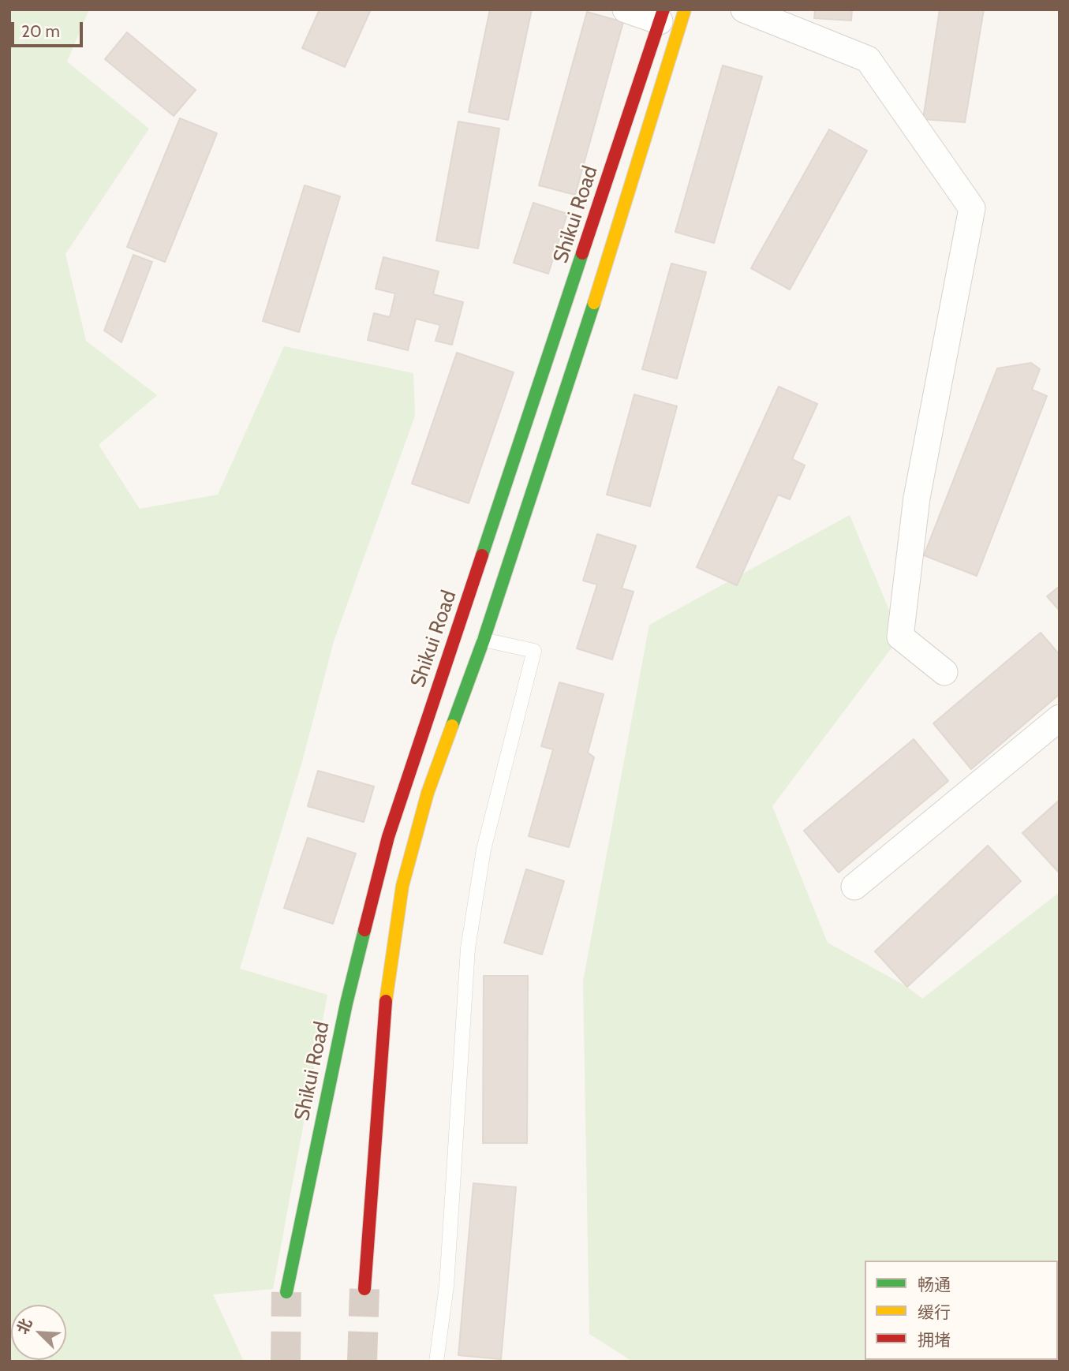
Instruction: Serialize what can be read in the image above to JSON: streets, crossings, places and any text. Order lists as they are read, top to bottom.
{
  "streets": {
    "main road": ["Shikui Road"]
  },
  "legend": ["畅通", "缓行", "拥堵"],
  "scale_bar": "20 m",
  "north": "top left"
}
